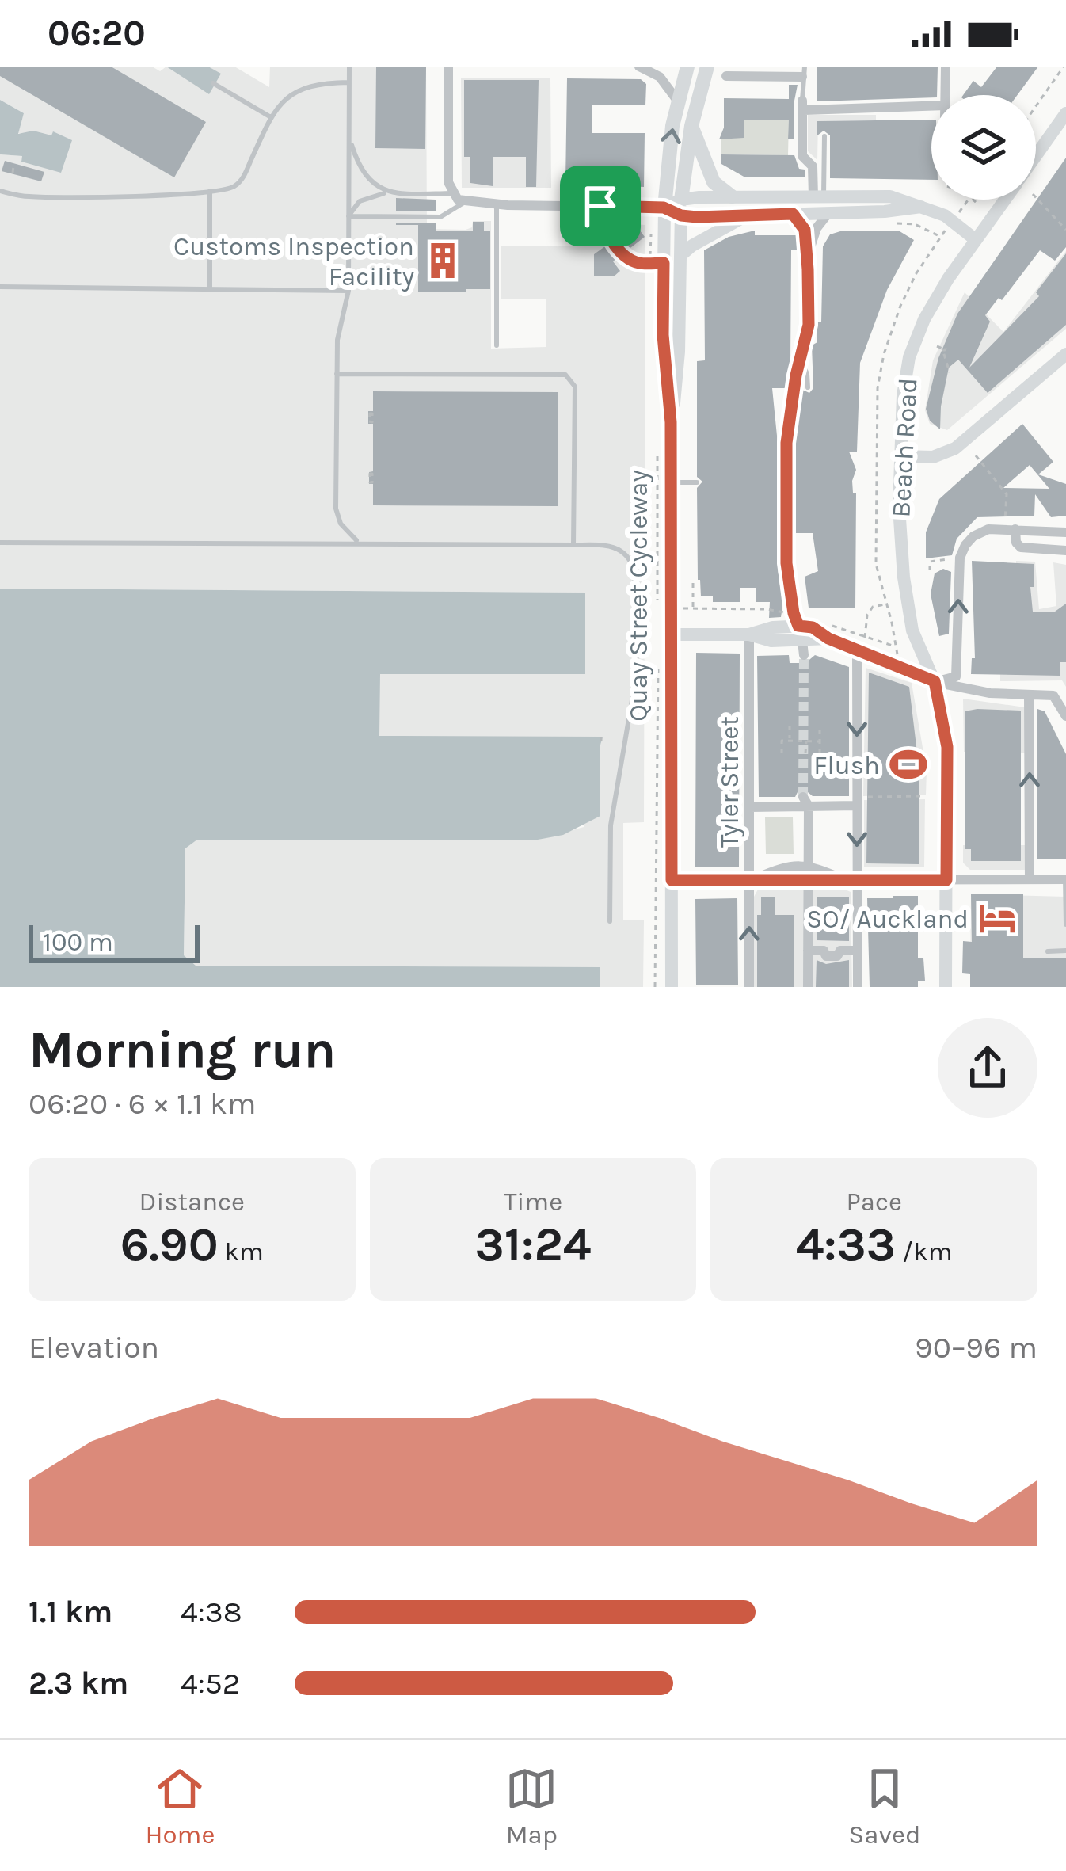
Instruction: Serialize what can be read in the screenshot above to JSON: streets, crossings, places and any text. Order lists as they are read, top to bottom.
{
  "streets": {
    "main road": ["Beach Road"],
    "street": ["Tyler Street"],
    "path": ["Quay Street Cycleway"]
  },
  "places": {
    "building": ["Customs Inspection Facility"],
    "sports": ["Flush"],
    "hotel": ["SO/ Auckland"]
  },
  "scale_bar": "100 m",
  "page": {
    "status": "06:20",
    "scale": "100 m",
    "heading": ["Morning run", "06:20 · 6 × 1.1 km"],
    "stats": [
      ["Distance", "6.90 km"],
      ["Time", "31:24"],
      ["Pace", "4:33 /km"]
    ],
    "chart": ["Elevation", "90–96 m"],
    "list": [
      {
        "name": "1.1 km",
        "note": "4:38"
      },
      {
        "name": "2.3 km",
        "note": "4:52"
      }
    ],
    "tabs": ["Home", "Map", "Saved"]
  }
}
